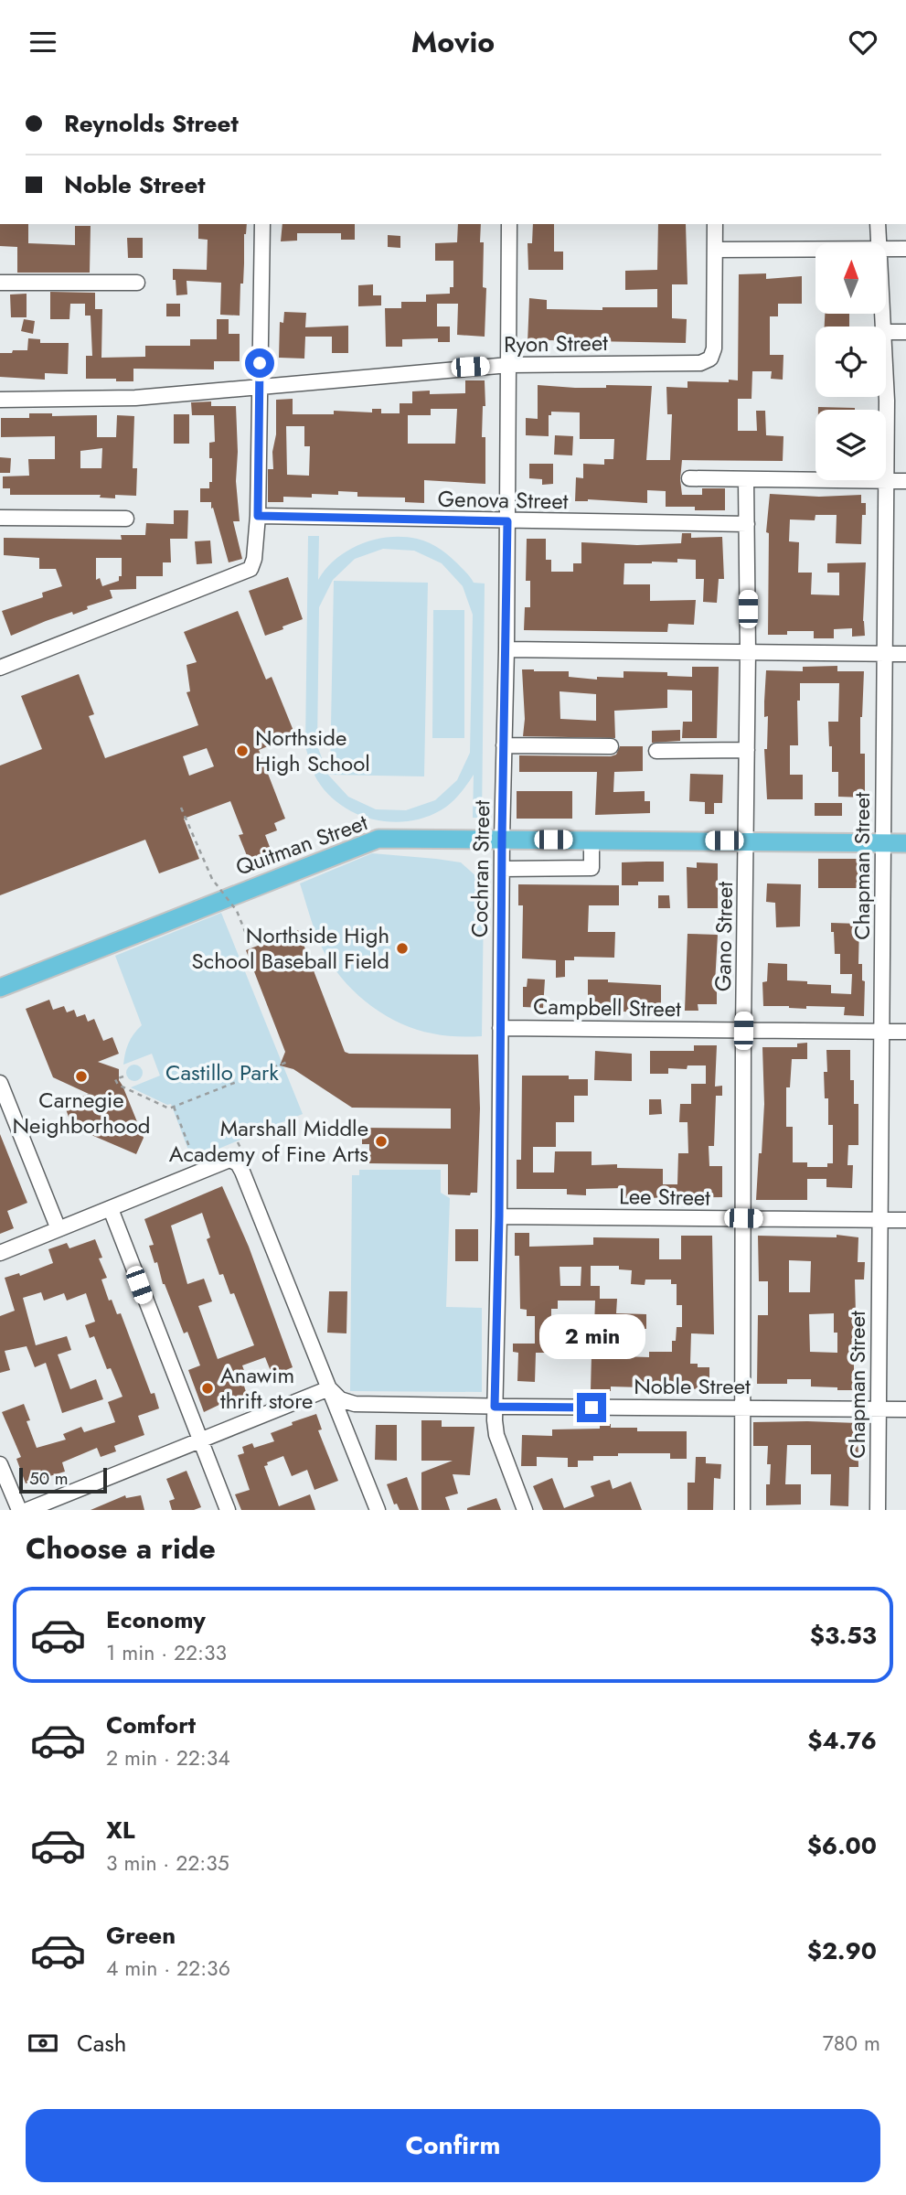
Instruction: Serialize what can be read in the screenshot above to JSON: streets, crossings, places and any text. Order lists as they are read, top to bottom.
{
  "streets": {
    "main road": ["Quitman Street"],
    "street": [
      "Ryon Street",
      "Genova Street",
      "Chapman Street",
      "Cochran Street",
      "Gano Street",
      "Campbell Street",
      "Lee Street",
      "Noble Street"
    ]
  },
  "crossings": [
    ["Ryon Street", "Cochran Street"],
    ["Genova Street", "Cochran Street"],
    ["Genova Street", "Gano Street"],
    ["Quitman Street", "Chapman Street"],
    ["Quitman Street", "Cochran Street"],
    ["Quitman Street", "Gano Street"],
    ["Chapman Street", "Campbell Street"],
    ["Chapman Street", "Lee Street"],
    ["Chapman Street", "Noble Street"],
    ["Cochran Street", "Campbell Street"],
    ["Cochran Street", "Lee Street"],
    ["Cochran Street", "Noble Street"],
    ["Gano Street", "Campbell Street"],
    ["Gano Street", "Lee Street"],
    ["Gano Street", "Noble Street"]
  ],
  "parks": ["Castillo Park"],
  "places": [
    "Northside High School",
    "Northside High School Baseball Field",
    "Carnegie Neighborhood",
    "Marshall Middle Academy of Fine Arts",
    "Anawim thrift store"
  ],
  "scale_bar": "50 m",
  "north": "top",
  "page": {
    "header": "Movio",
    "banner": ["Reynolds Street", "Noble Street"],
    "bubble": "2 min",
    "scale": "50 m",
    "heading": "Choose a ride",
    "list": [
      {
        "name": "Economy",
        "note": "1 min · 22:33",
        "value": "$3.53"
      },
      {
        "name": "Comfort",
        "note": "2 min · 22:34",
        "value": "$4.76"
      },
      {
        "name": "XL",
        "note": "3 min · 22:35",
        "value": "$6.00"
      },
      {
        "name": "Green",
        "note": "4 min · 22:36",
        "value": "$2.90"
      }
    ],
    "pay": ["Cash", "780 m"],
    "buttons": "Confirm"
  }
}
